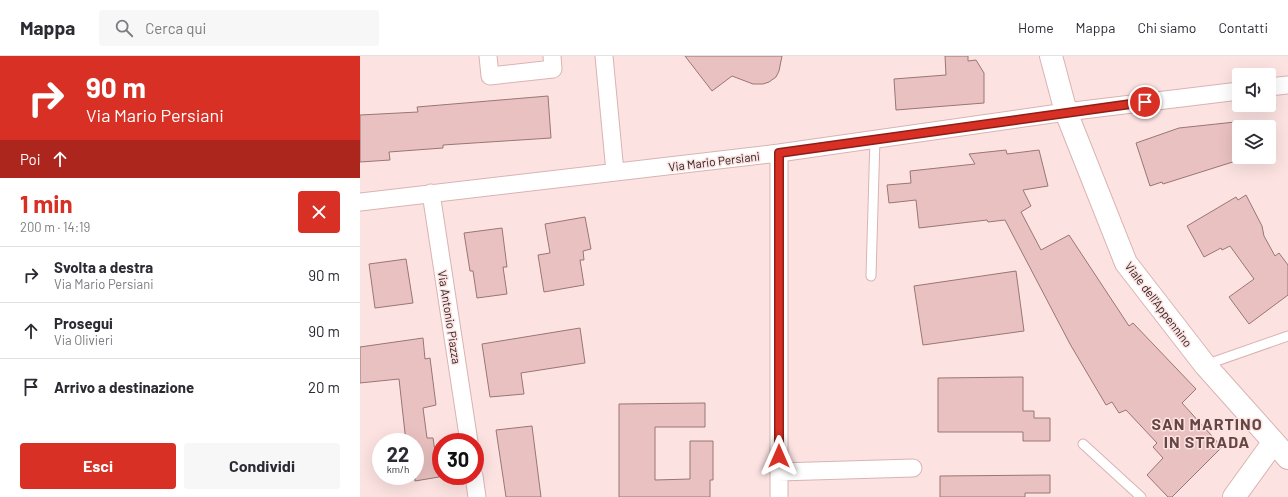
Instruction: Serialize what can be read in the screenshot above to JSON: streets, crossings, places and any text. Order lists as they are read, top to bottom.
{
  "streets": {
    "main road": ["Viale dell'Appennino"],
    "street": ["Via Mario Persiani", "Via Antonio Piazza"]
  },
  "crossings": [
    ["Via Mario Persiani", "Viale dell'Appennino"],
    ["Via Mario Persiani", "Via Antonio Piazza"]
  ],
  "districts": ["SAN MARTINO IN STRADA"],
  "page": {
    "header": "Mappa",
    "search": "Cerca qui",
    "nav": [
      "Home",
      "Mappa",
      "Chi siamo",
      "Contatti"
    ],
    "turn": ["90 m", "Via Mario Persiani"],
    "then": "Poi",
    "heading": ["1 min", "200 m · 14:19"],
    "list": [
      {
        "name": "Svolta a destra",
        "note": "Via Mario Persiani",
        "value": "90 m"
      },
      {
        "name": "Prosegui",
        "note": "Via Olivieri",
        "value": "90 m"
      },
      {
        "name": "Arrivo a destinazione",
        "value": "20 m"
      }
    ],
    "speed": "22 km/h",
    "limit": "30",
    "buttons": ["Esci", "Condividi"]
  }
}
